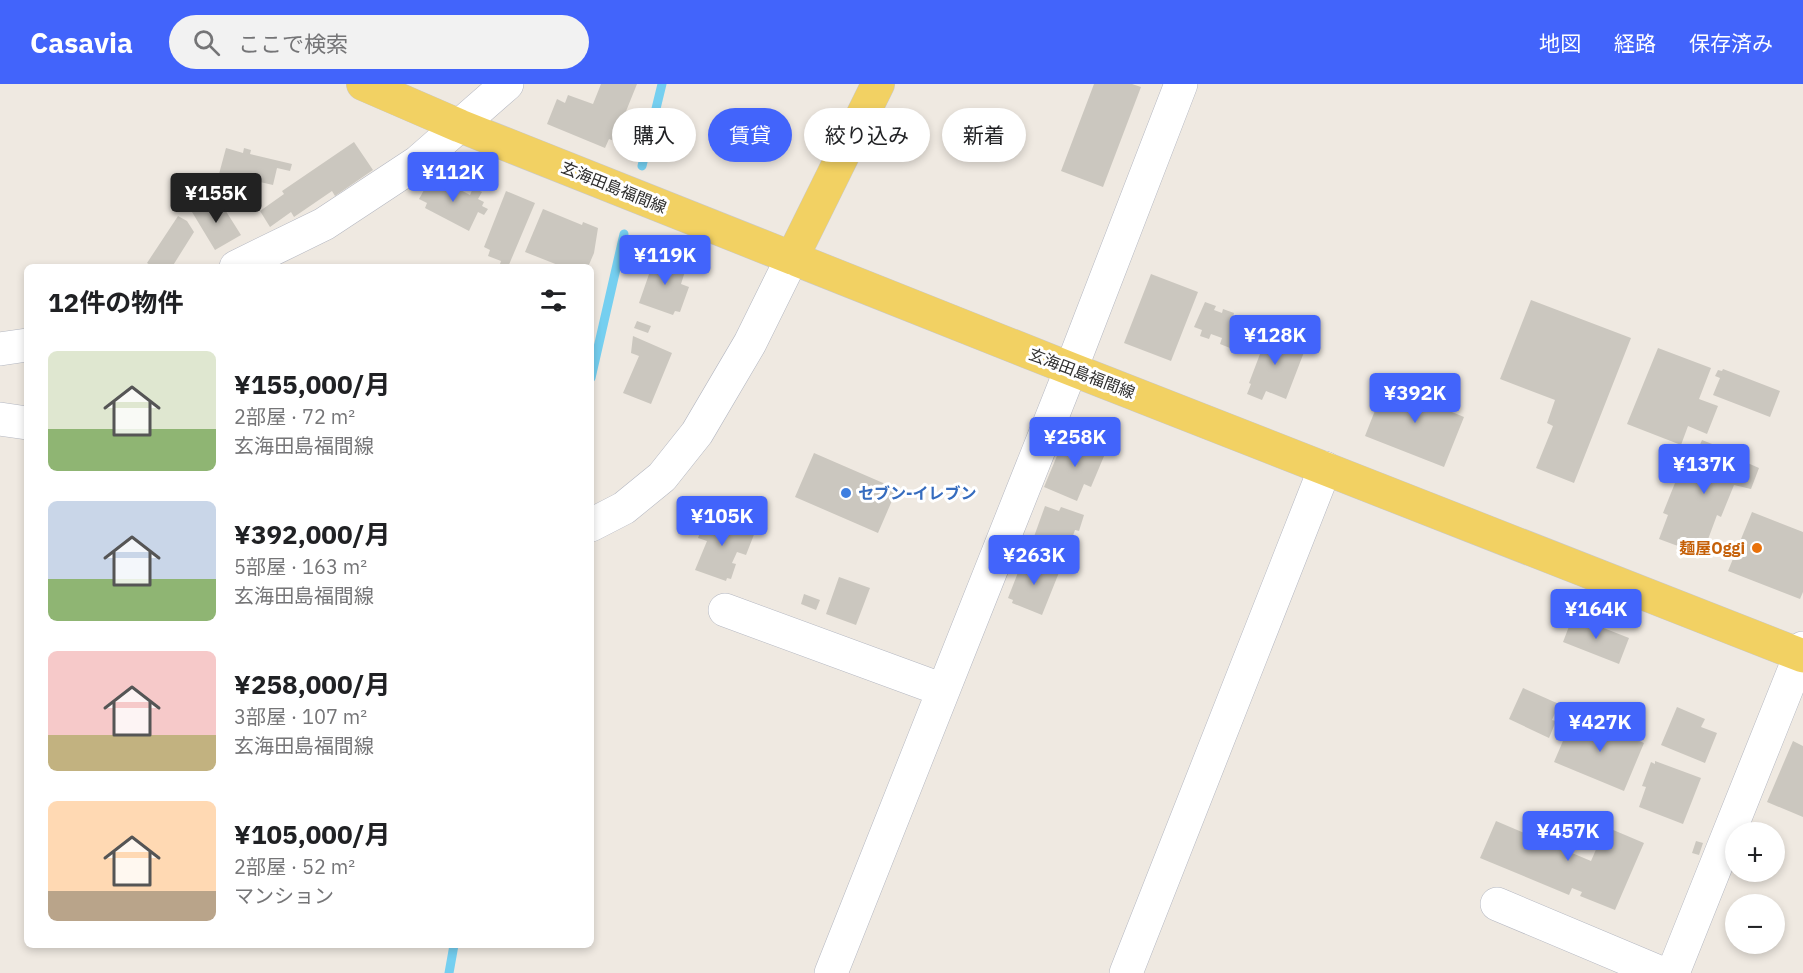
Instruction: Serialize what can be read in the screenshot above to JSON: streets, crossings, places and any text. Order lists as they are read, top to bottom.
{
  "streets": {
    "main road": ["玄海田島福間線"]
  },
  "places": ["セブン-イレブン", "麺屋Oggi"],
  "page": {
    "header": "Casavia",
    "search": "ここで検索",
    "nav": ["地図", "経路", "保存済み"],
    "chip": [
      "購入",
      "賃貸",
      "絞り込み",
      "新着"
    ],
    "price": [
      "¥112K",
      "¥155K",
      "¥119K",
      "¥128K",
      "¥392K",
      "¥258K",
      "¥137K",
      "¥105K",
      "¥263K",
      "¥164K",
      "¥427K",
      "¥457K"
    ],
    "heading": "12件の物件",
    "list": [
      {
        "name": "¥155,000/月",
        "note": "2部屋 · 72 m² · 玄海田島福間線"
      },
      {
        "name": "¥392,000/月",
        "note": "5部屋 · 163 m² · 玄海田島福間線"
      },
      {
        "name": "¥258,000/月",
        "note": "3部屋 · 107 m² · 玄海田島福間線"
      },
      {
        "name": "¥105,000/月",
        "note": "2部屋 · 52 m² · マンション"
      }
    ],
    "map_buttons": ["+", "−"]
  }
}
